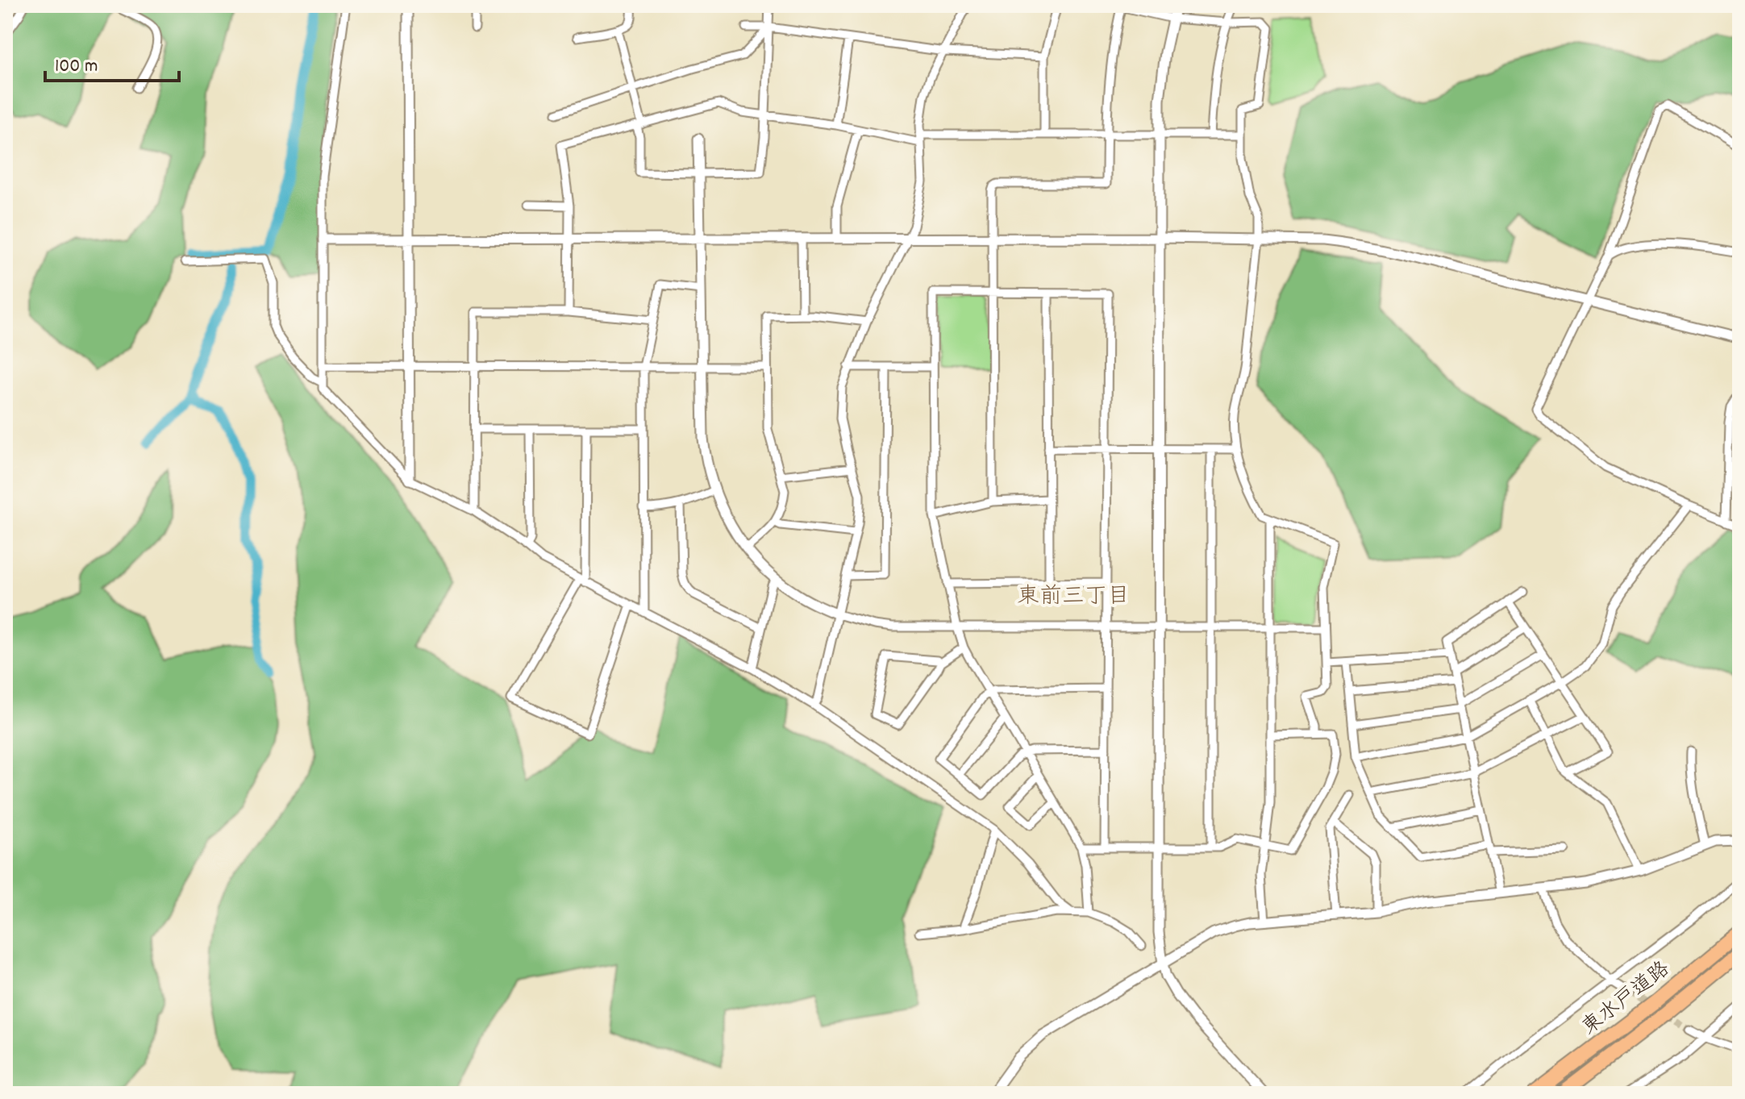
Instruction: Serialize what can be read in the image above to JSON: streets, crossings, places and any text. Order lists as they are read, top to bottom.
{
  "streets": {
    "highway": ["東水戸道路"]
  },
  "districts": ["東前三丁目"],
  "scale_bar": "100 m"
}
